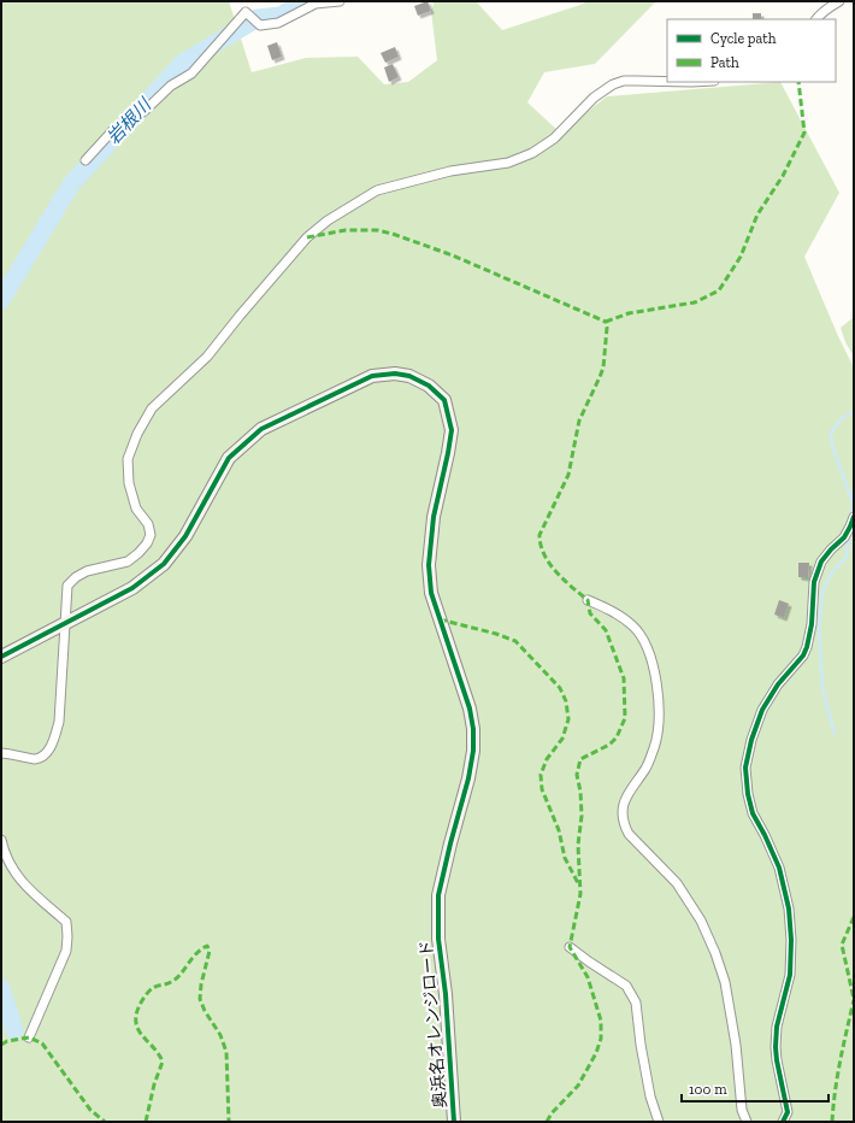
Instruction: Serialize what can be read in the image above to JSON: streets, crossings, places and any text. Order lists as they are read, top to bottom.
{
  "streets": {
    "street": ["奥浜名オレンジロード"]
  },
  "water": ["岩根川"],
  "legend": ["Cycle path", "Path"],
  "scale_bar": "100 m"
}
